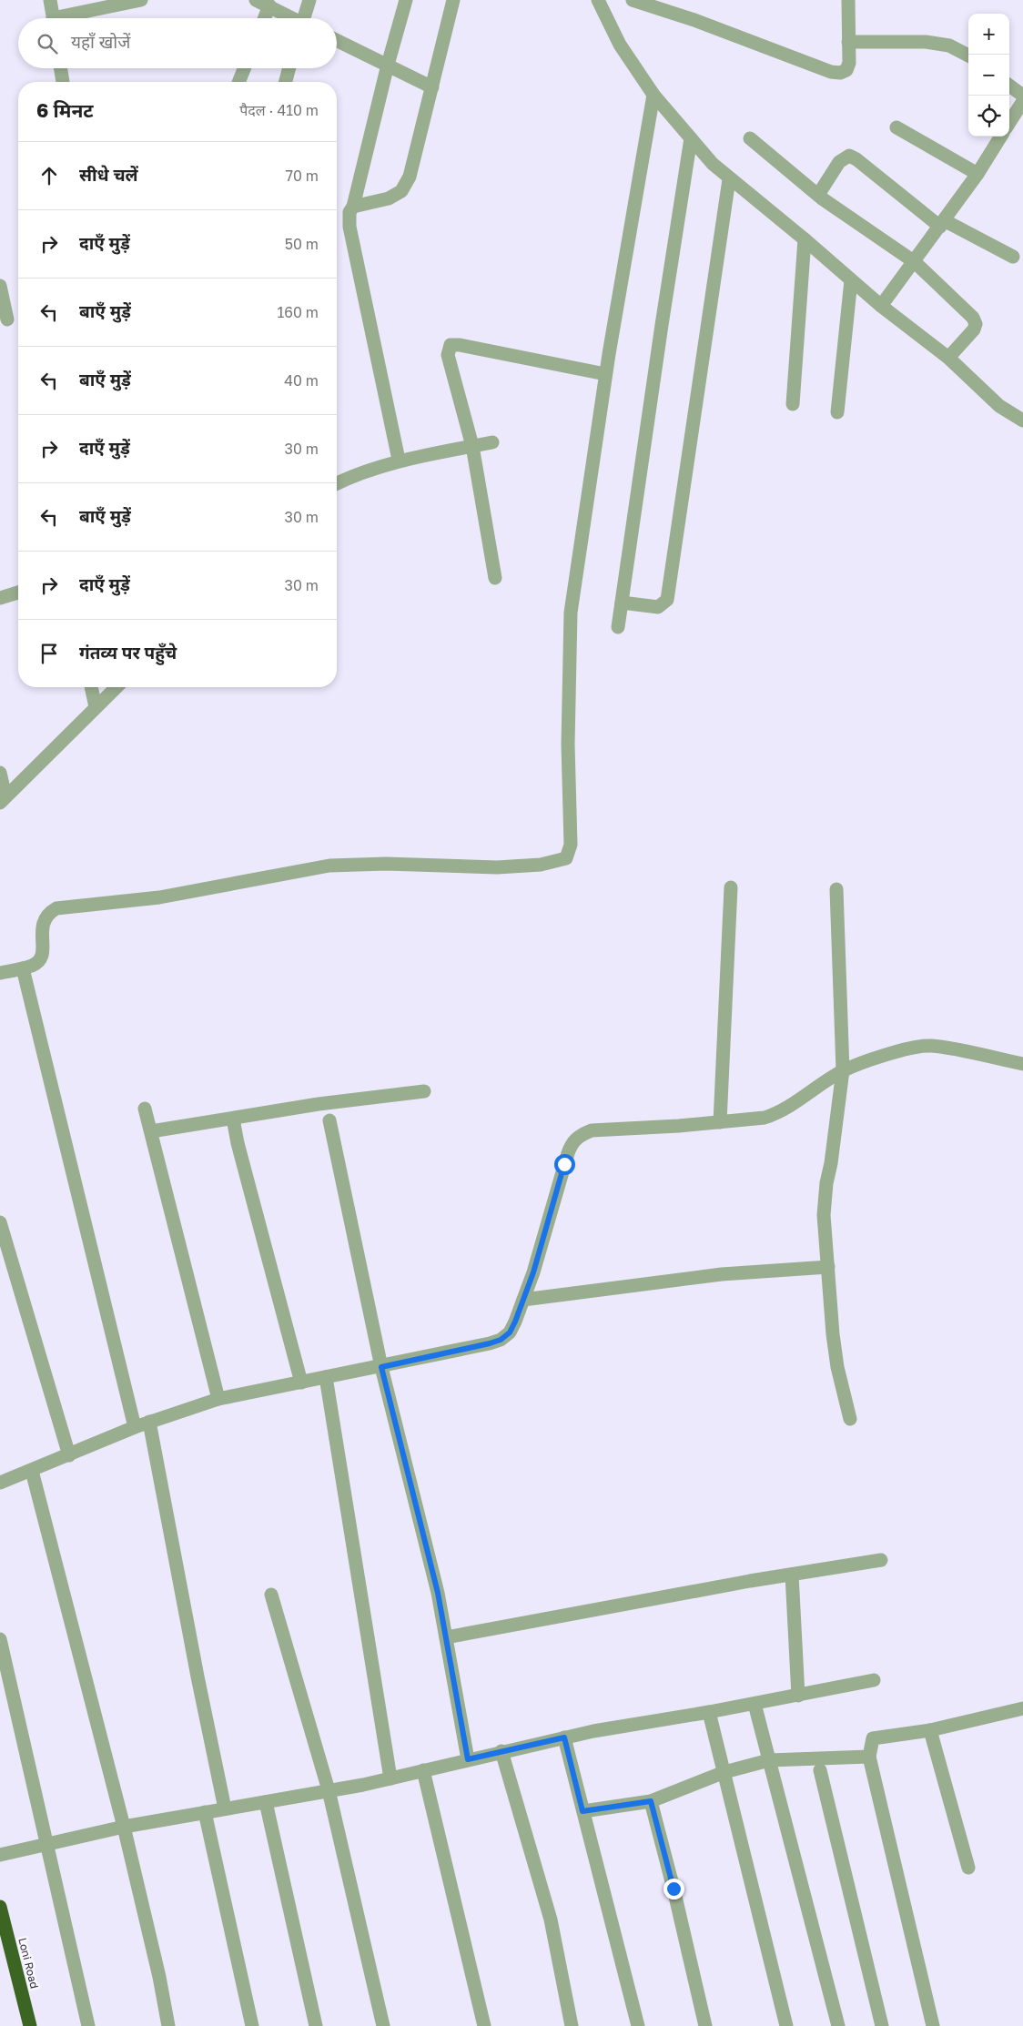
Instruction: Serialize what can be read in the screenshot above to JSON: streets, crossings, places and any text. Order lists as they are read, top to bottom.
{
  "streets": {
    "highway": ["Loni Road"]
  },
  "page": {
    "map_buttons": ["+", "−"],
    "search": "यहाँ खोजें",
    "heading": ["6 मिनट", "पैदल · 410 m"],
    "list": [
      ["सीधे चलें", "70 m"],
      ["दाएँ मुड़ें", "50 m"],
      ["बाएँ मुड़ें", "160 m"],
      ["बाएँ मुड़ें", "40 m"],
      ["दाएँ मुड़ें", "30 m"],
      ["बाएँ मुड़ें", "30 m"],
      ["दाएँ मुड़ें", "30 m"],
      "गंतव्य पर पहुँचे"
    ]
  }
}
